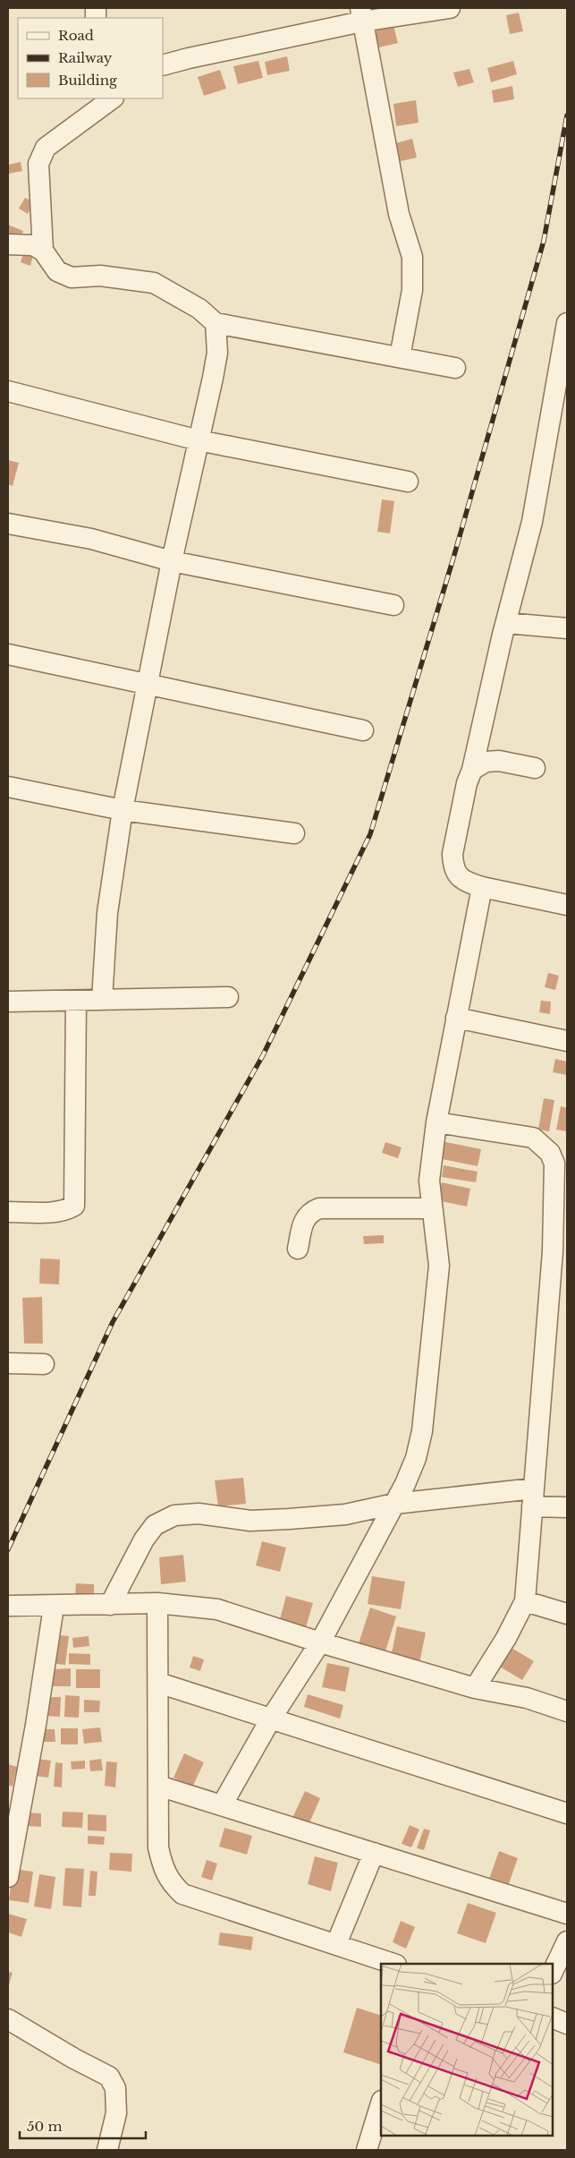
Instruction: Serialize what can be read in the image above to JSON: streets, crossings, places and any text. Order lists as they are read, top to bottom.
{
  "legend": ["Road", "Railway", "Building"],
  "scale_bar": "50 m"
}
